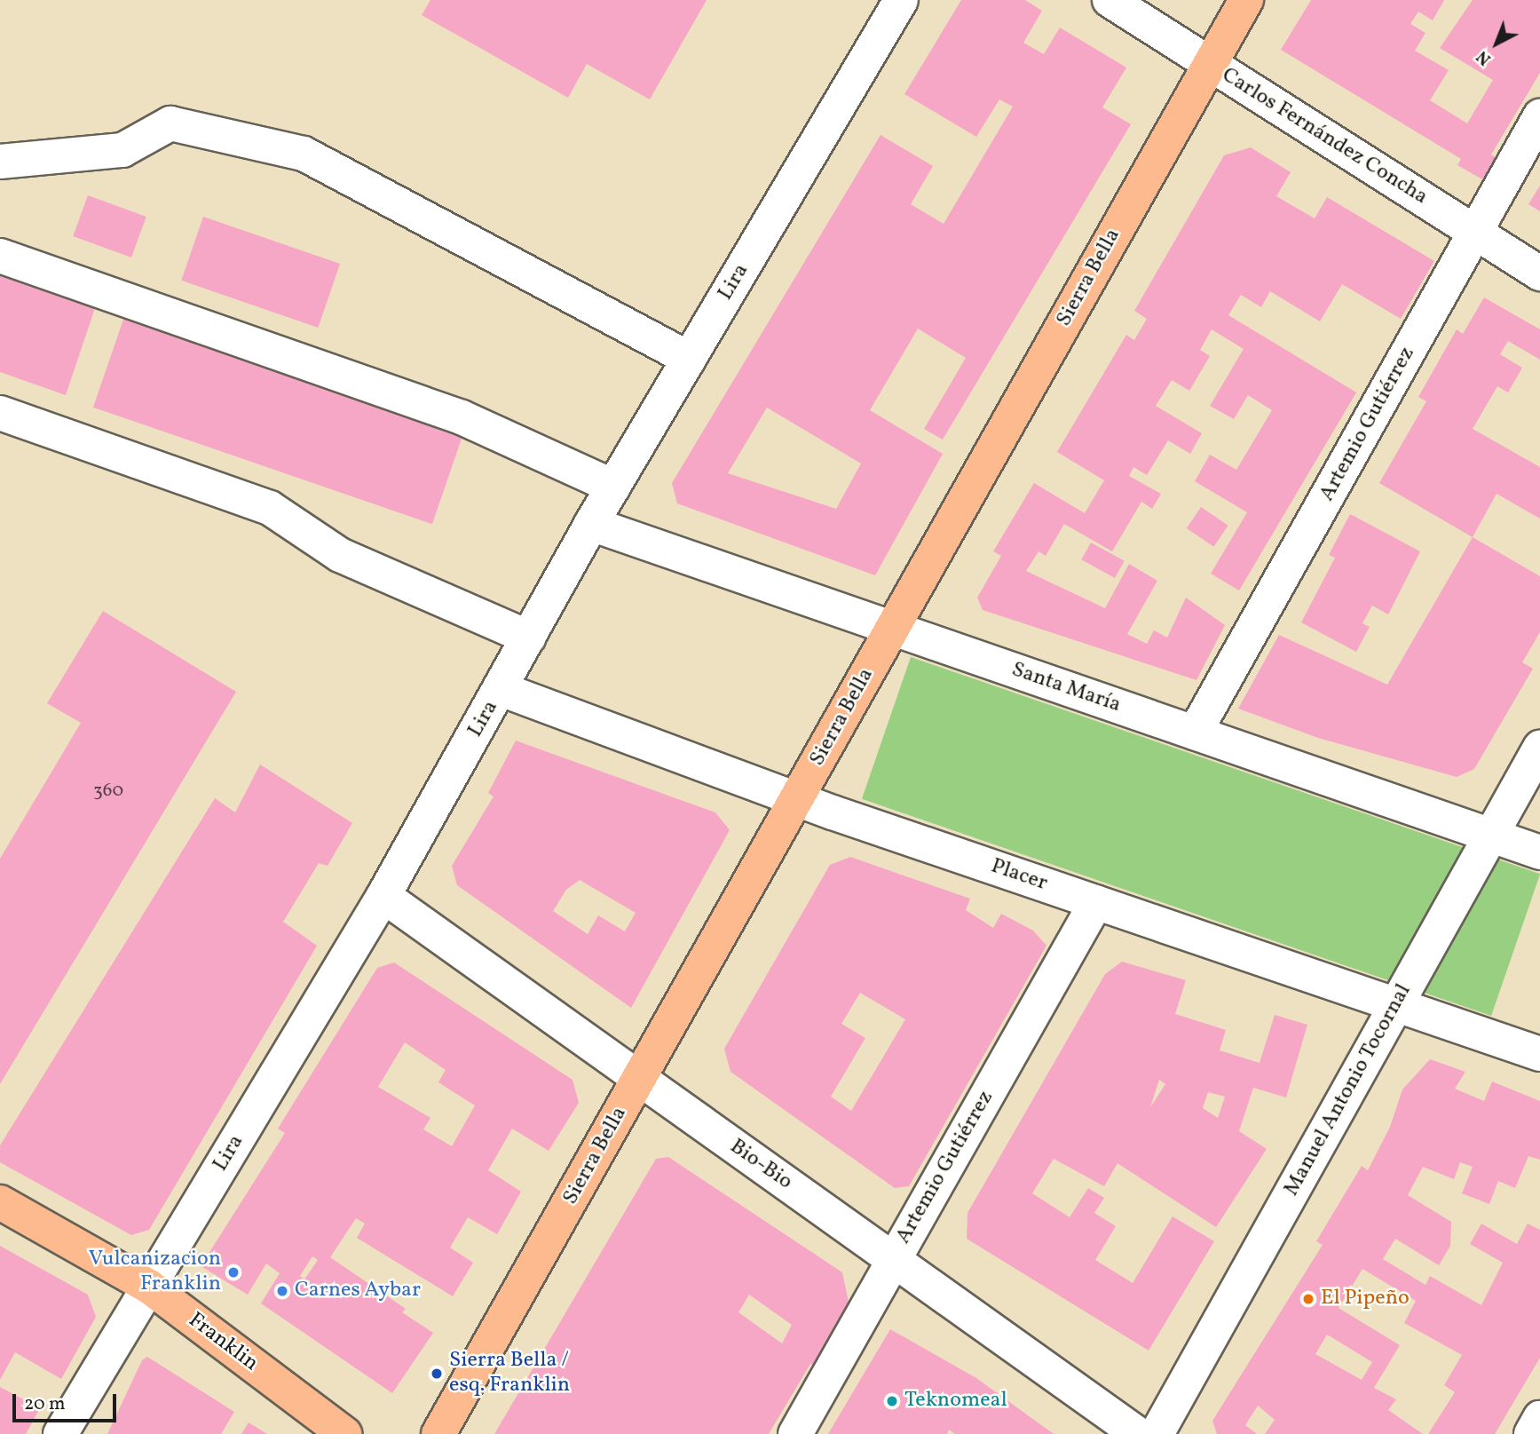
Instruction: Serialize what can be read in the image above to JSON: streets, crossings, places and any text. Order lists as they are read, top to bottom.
{
  "streets": {
    "main road": ["Sierra Bella", "Franklin"],
    "street": [
      "Carlos Fernández Concha",
      "Lira",
      "Artemio Gutiérrez",
      "Santa María",
      "Placer",
      "Manuel Antonio Tocornal",
      "Bio-Bio"
    ]
  },
  "crossings": [
    ["Carlos Fernández Concha", "Sierra Bella"],
    ["Carlos Fernández Concha", "Artemio Gutiérrez"],
    ["Sierra Bella", "Santa María"],
    ["Sierra Bella", "Placer"],
    ["Sierra Bella", "Bio-Bio"],
    ["Lira", "Santa María"],
    ["Lira", "Placer"],
    ["Lira", "Bio-Bio"],
    ["Lira", "Franklin"],
    ["Artemio Gutiérrez", "Santa María"],
    ["Artemio Gutiérrez", "Placer"],
    ["Artemio Gutiérrez", "Bio-Bio"],
    ["Santa María", "Manuel Antonio Tocornal"],
    ["Placer", "Manuel Antonio Tocornal"]
  ],
  "places": [
    "Vulcanizacion Franklin",
    "Carnes Aybar",
    "El Pipeño",
    "Sierra Bella / esq. Franklin",
    "Teknomeal"
  ],
  "house_numbers": ["360"],
  "scale_bar": "20 m",
  "north": "bottom left"
}
